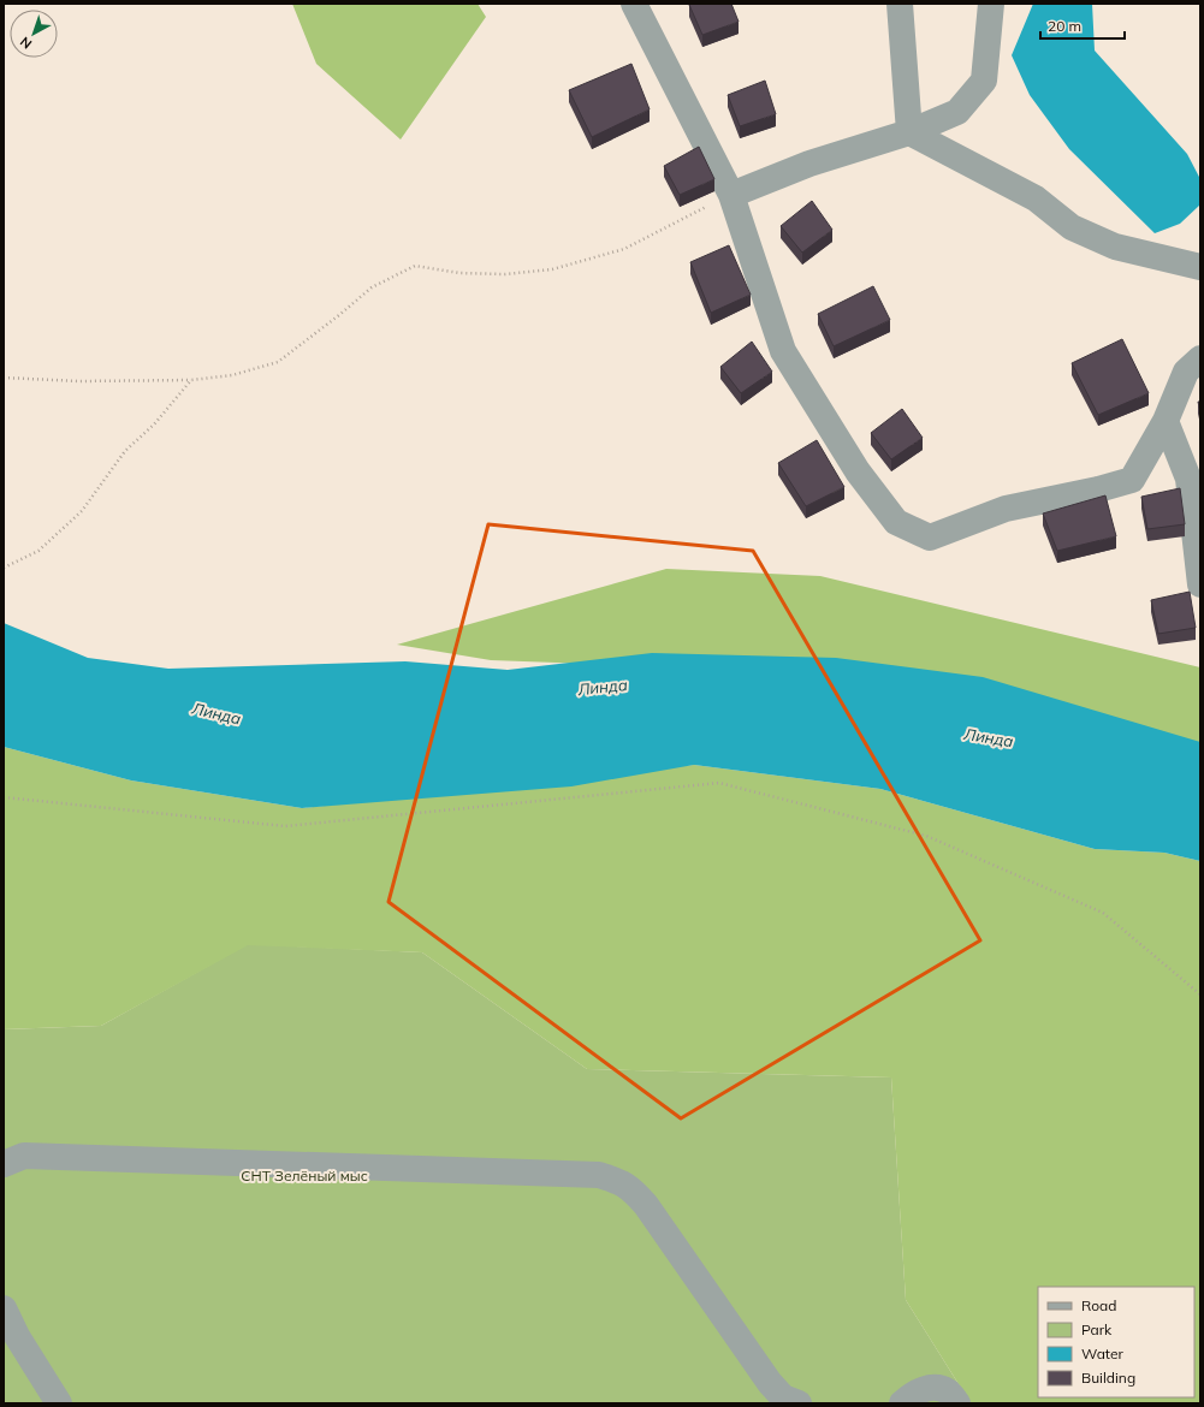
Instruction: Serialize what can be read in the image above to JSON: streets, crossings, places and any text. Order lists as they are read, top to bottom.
{
  "water": ["Линда"],
  "parks": ["СНТ Зелёный мыс"],
  "legend": [
    "Road",
    "Park",
    "Water",
    "Building"
  ],
  "scale_bar": "20 m",
  "north": "bottom left"
}
